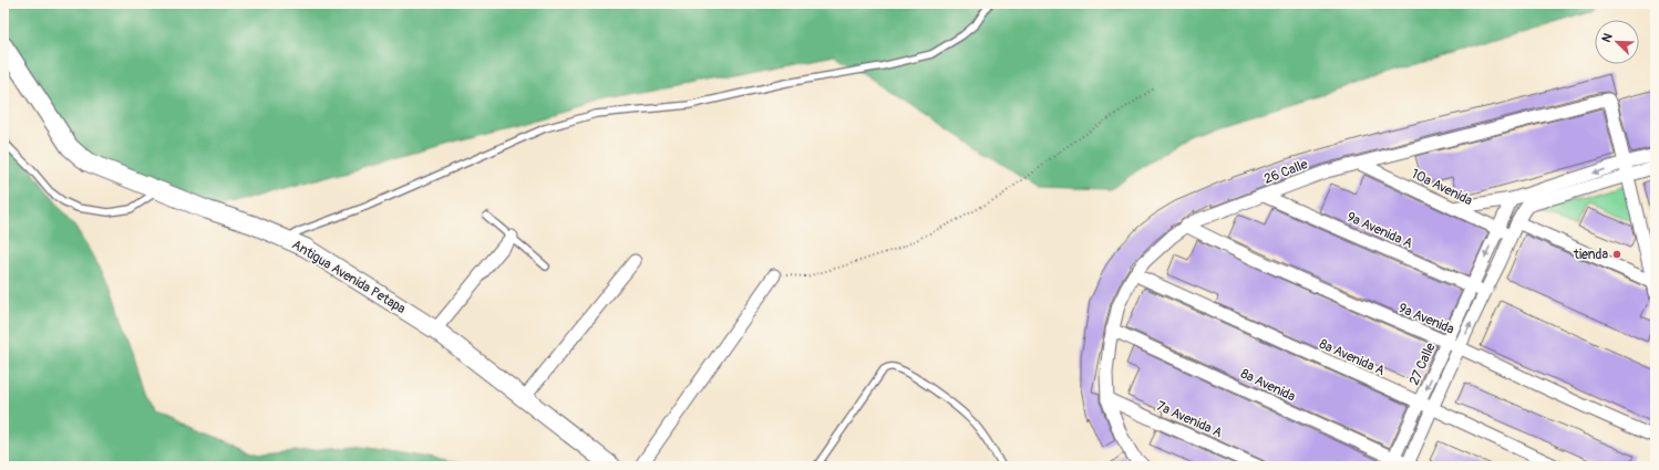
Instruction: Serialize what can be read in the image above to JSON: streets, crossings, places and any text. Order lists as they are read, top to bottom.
{
  "streets": {
    "main road": ["Antigua Avenida Petapa"],
    "street": [
      "26 Calle",
      "10a Avenida",
      "9a Avenida A",
      "9a Avenida",
      "8a Avenida A",
      "27 Calle",
      "8a Avenida",
      "7a Avenida A"
    ]
  },
  "crossings": [
    ["26 Calle", "10a Avenida"],
    ["26 Calle", "9a Avenida A"],
    ["26 Calle", "9a Avenida"],
    ["26 Calle", "8a Avenida A"],
    ["26 Calle", "27 Calle"],
    ["26 Calle", "8a Avenida"],
    ["26 Calle", "7a Avenida A"],
    ["10a Avenida", "27 Calle"],
    ["9a Avenida A", "27 Calle"],
    ["9a Avenida", "27 Calle"],
    ["8a Avenida A", "27 Calle"],
    ["27 Calle", "8a Avenida"]
  ],
  "places": ["tienda"],
  "north": "top left"
}
